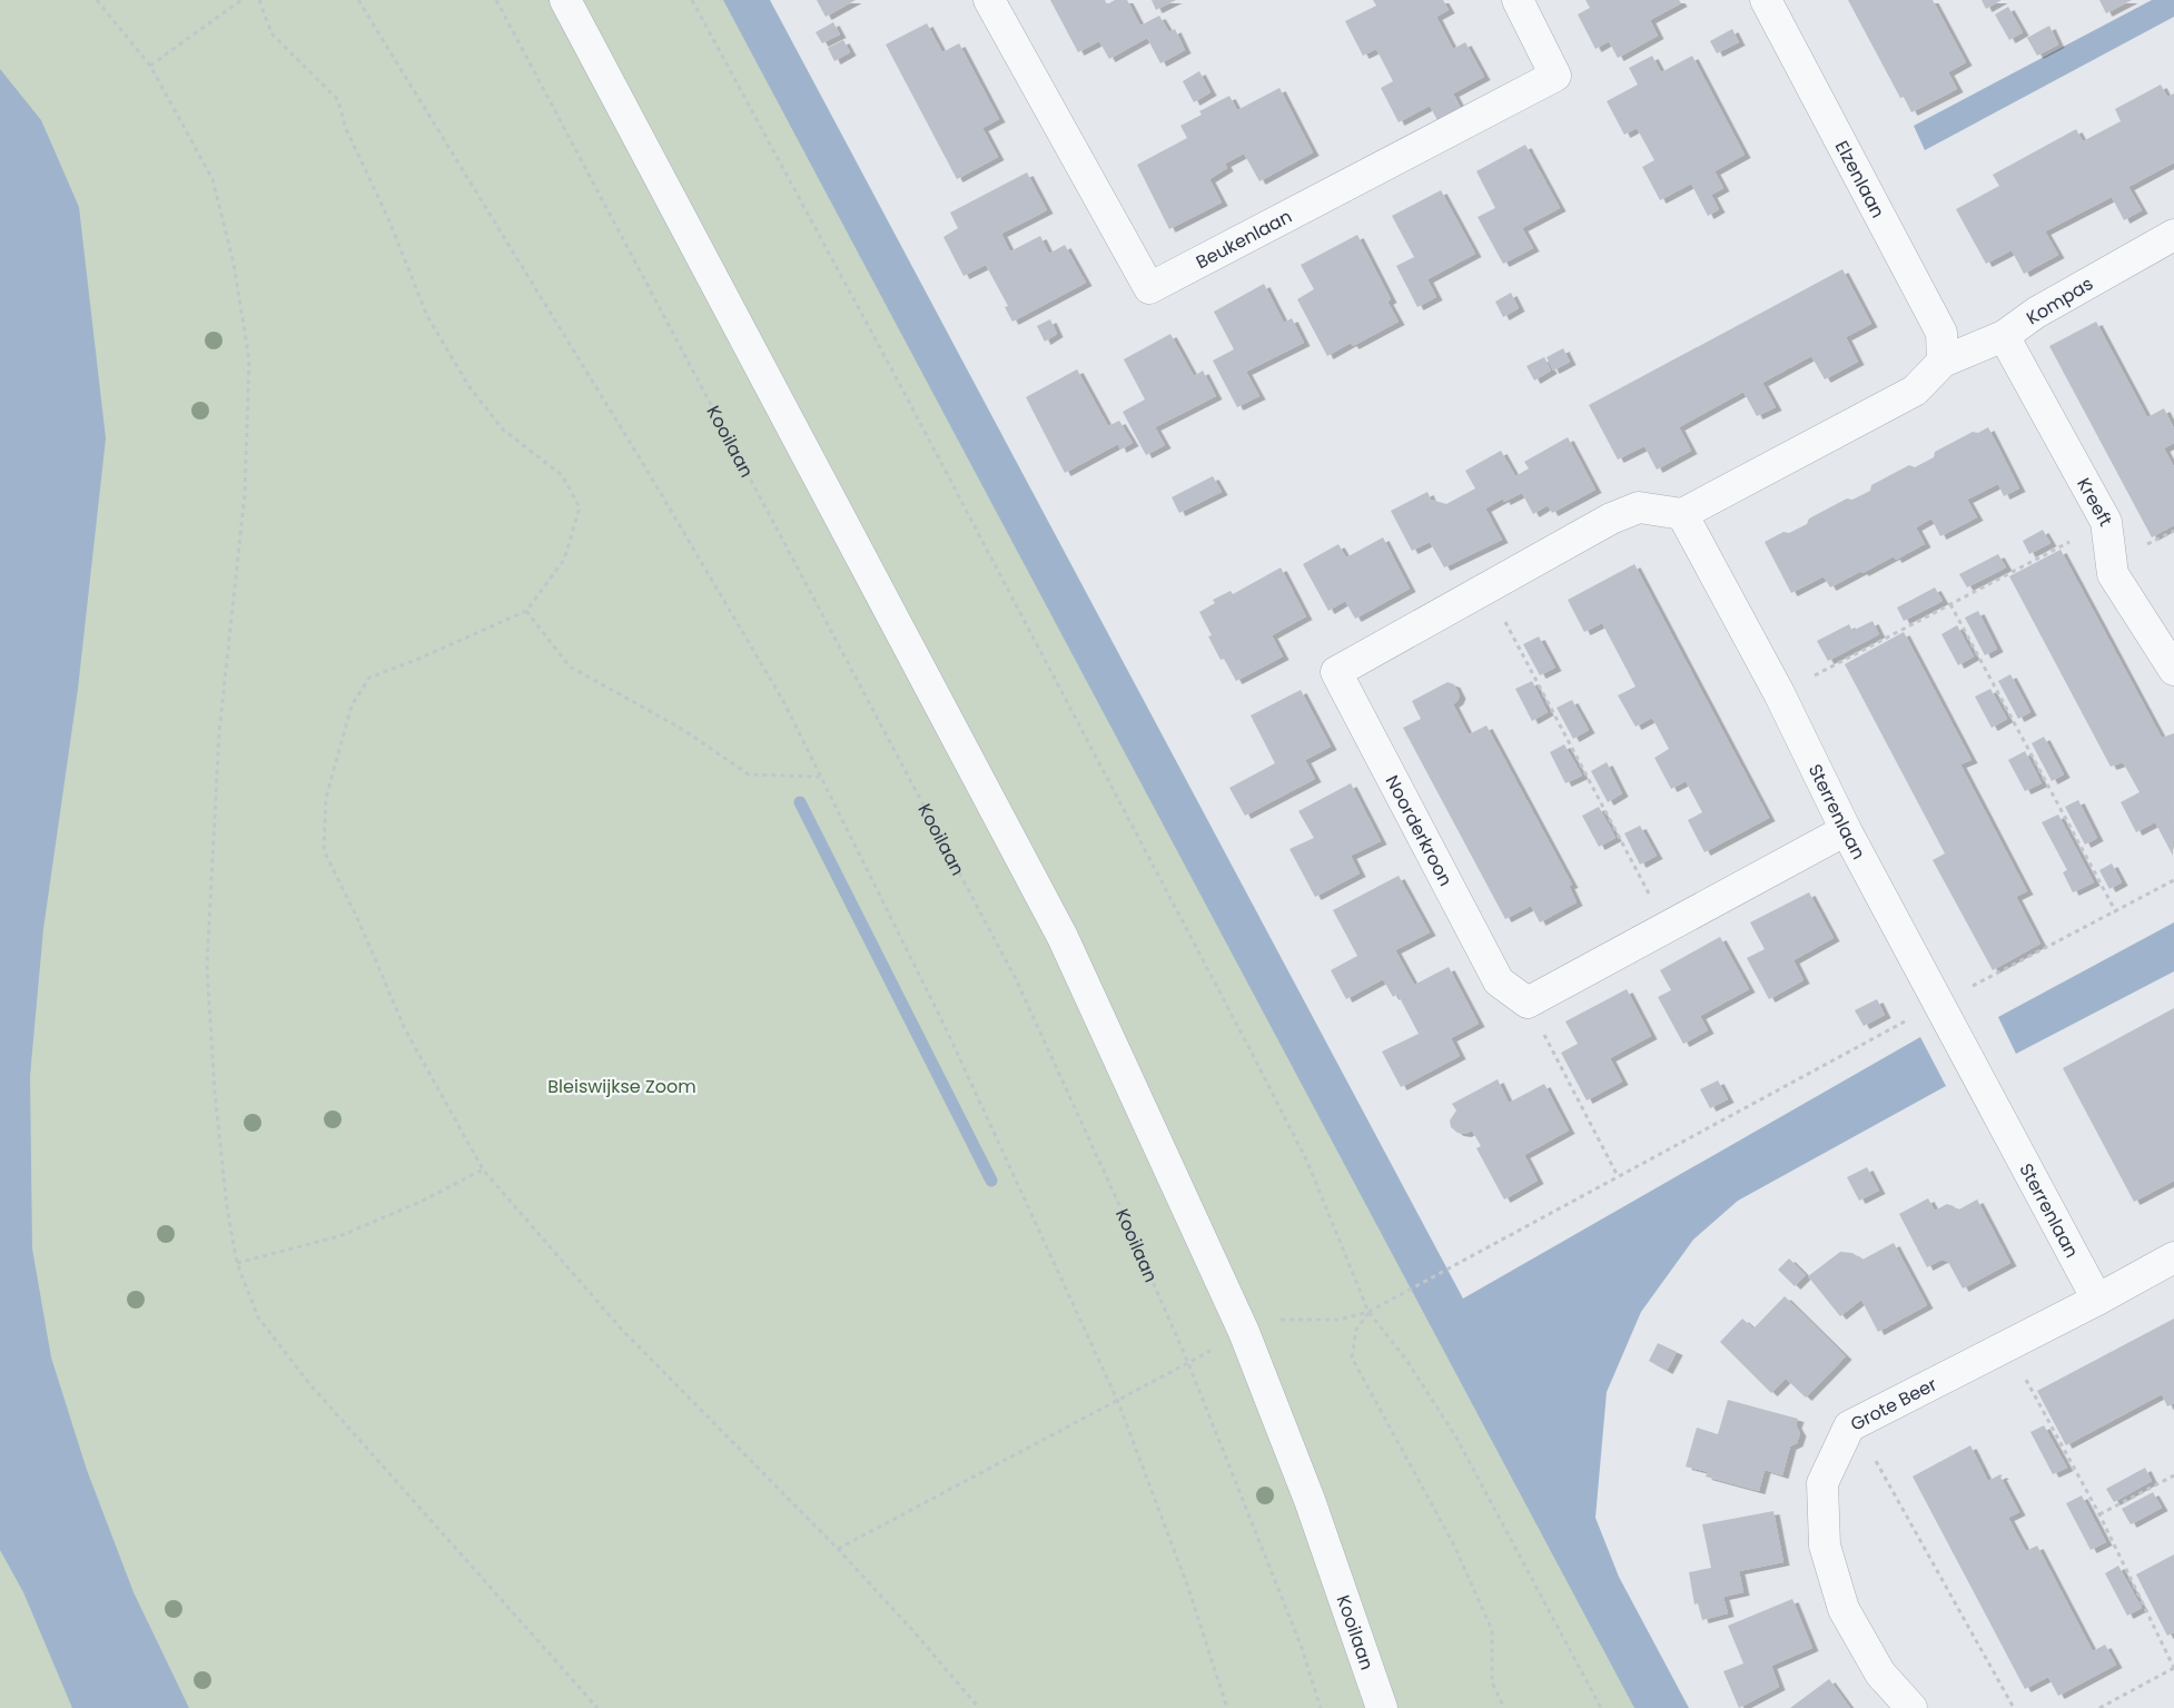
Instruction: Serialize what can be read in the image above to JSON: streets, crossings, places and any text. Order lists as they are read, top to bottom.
{
  "streets": {
    "street": [
      "Elzenlaan",
      "Beukenlaan",
      "Kompas",
      "Kooilaan",
      "Kreeft",
      "Sterrenlaan",
      "Noorderkroon",
      "Grote Beer"
    ]
  },
  "crossings": [
    ["Elzenlaan", "Kompas"],
    ["Kompas", "Kreeft"],
    ["Sterrenlaan", "Noorderkroon"],
    ["Sterrenlaan", "Grote Beer"]
  ],
  "parks": ["Bleiswijkse Zoom"]
}
